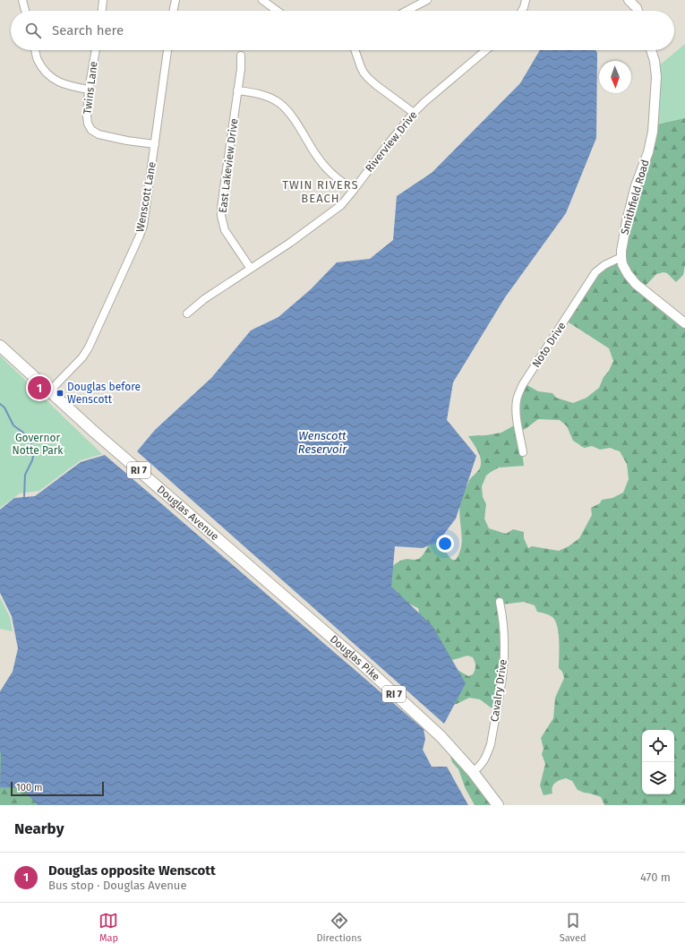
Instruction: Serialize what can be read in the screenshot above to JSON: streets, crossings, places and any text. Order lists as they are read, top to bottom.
{
  "streets": {
    "main road": ["RI 7", "Douglas Avenue", "Douglas Pike"],
    "street": [
      "Twins Lane",
      "Riverview Drive",
      "East Lakeview Drive",
      "Wenscott Lane",
      "Smithfield Road",
      "Noto Drive",
      "Cavalry Drive"
    ]
  },
  "crossings": [
    ["Twins Lane", "Wenscott Lane"],
    ["Riverview Drive", "East Lakeview Drive"],
    ["Wenscott Lane", "Douglas Avenue"],
    ["Smithfield Road", "Noto Drive"],
    ["Douglas Avenue", "Douglas Pike"],
    ["Douglas Pike", "Cavalry Drive"]
  ],
  "districts": ["TWIN RIVERS BEACH"],
  "water": ["Wenscott Reservoir"],
  "parks": ["Governor Notte Park"],
  "places": {
    "transit": ["Douglas before Wenscott"]
  },
  "scale_bar": "100 m",
  "north": "bottom",
  "page": {
    "search": "Search here",
    "pins": "1",
    "scale": "100 m",
    "heading": "Nearby",
    "list": [
      {
        "mark": "1",
        "name": "Douglas opposite Wenscott",
        "note": "Bus stop · Douglas Avenue",
        "value": "470 m"
      }
    ],
    "nav": ["Map", "Directions", "Saved"]
  }
}
